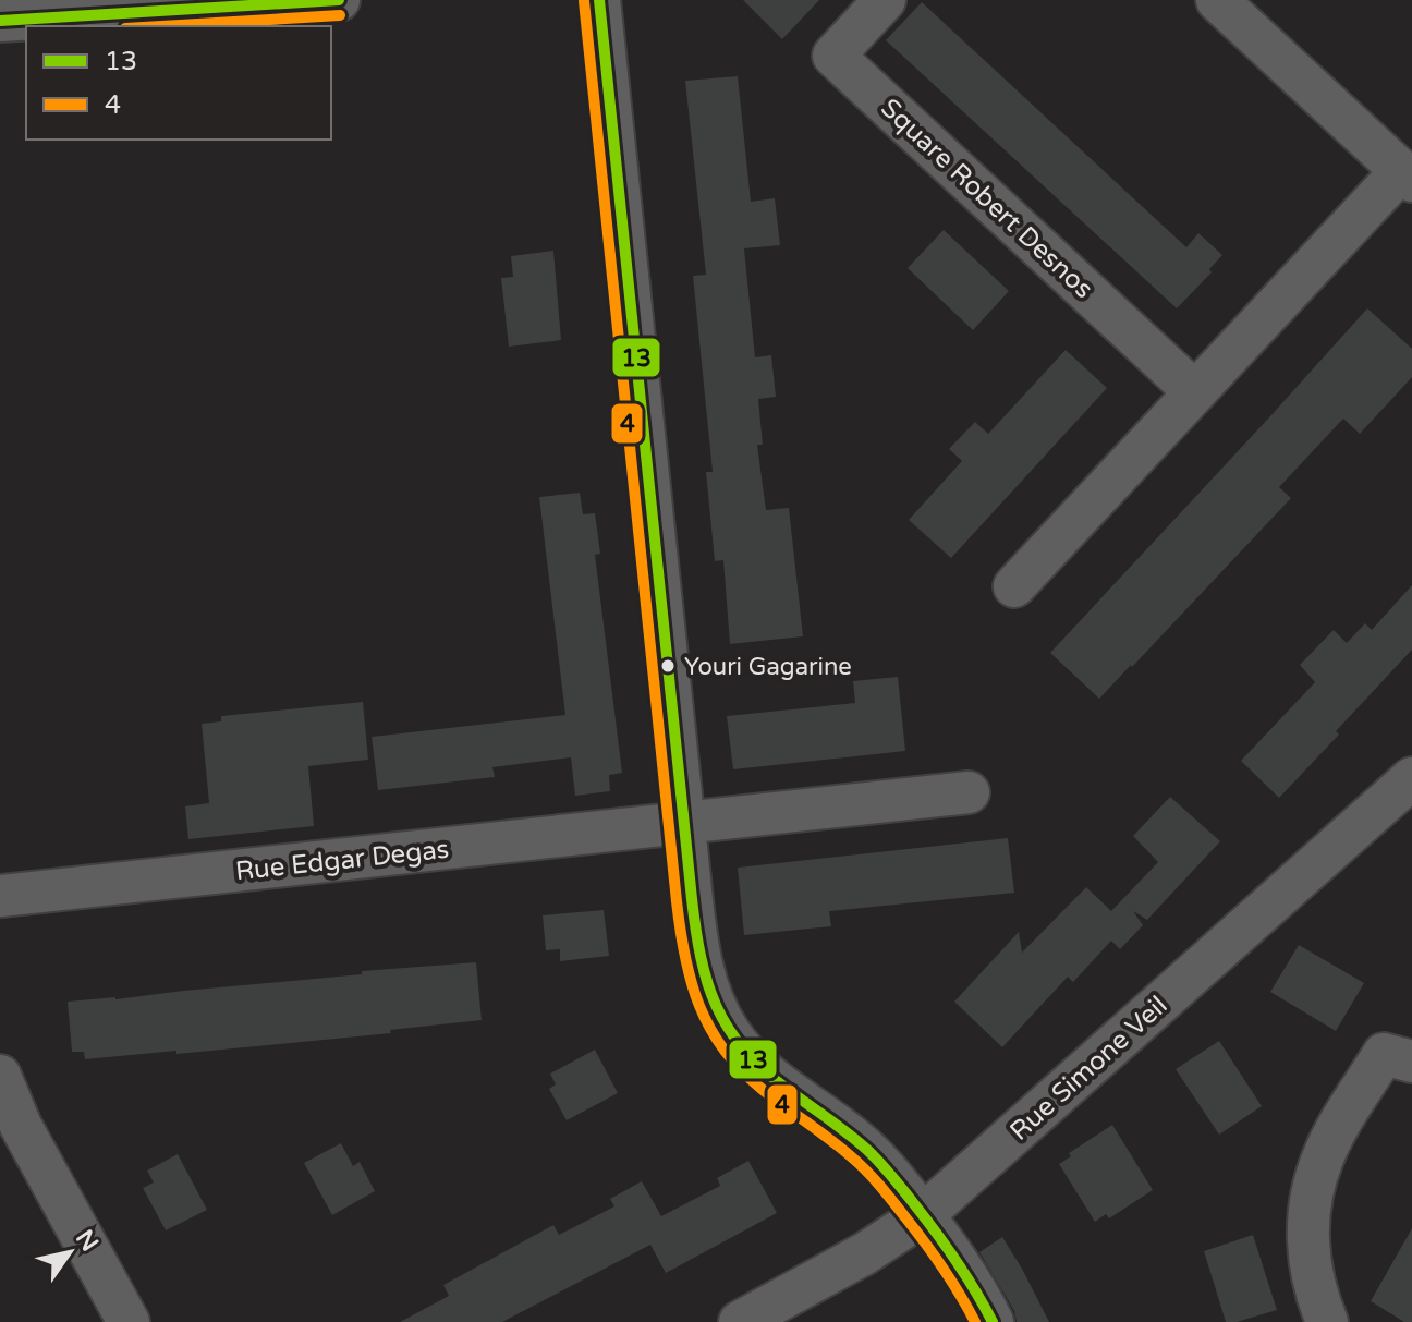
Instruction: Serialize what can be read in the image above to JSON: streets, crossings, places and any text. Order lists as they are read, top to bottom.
{
  "streets": {
    "street": ["Square Robert Desnos", "Rue Edgar Degas", "Rue Simone Veil"]
  },
  "places": ["Youri Gagarine"],
  "lines": ["transit line 13", "transit line 4"],
  "legend": ["13", "4"],
  "north": "top right"
}
